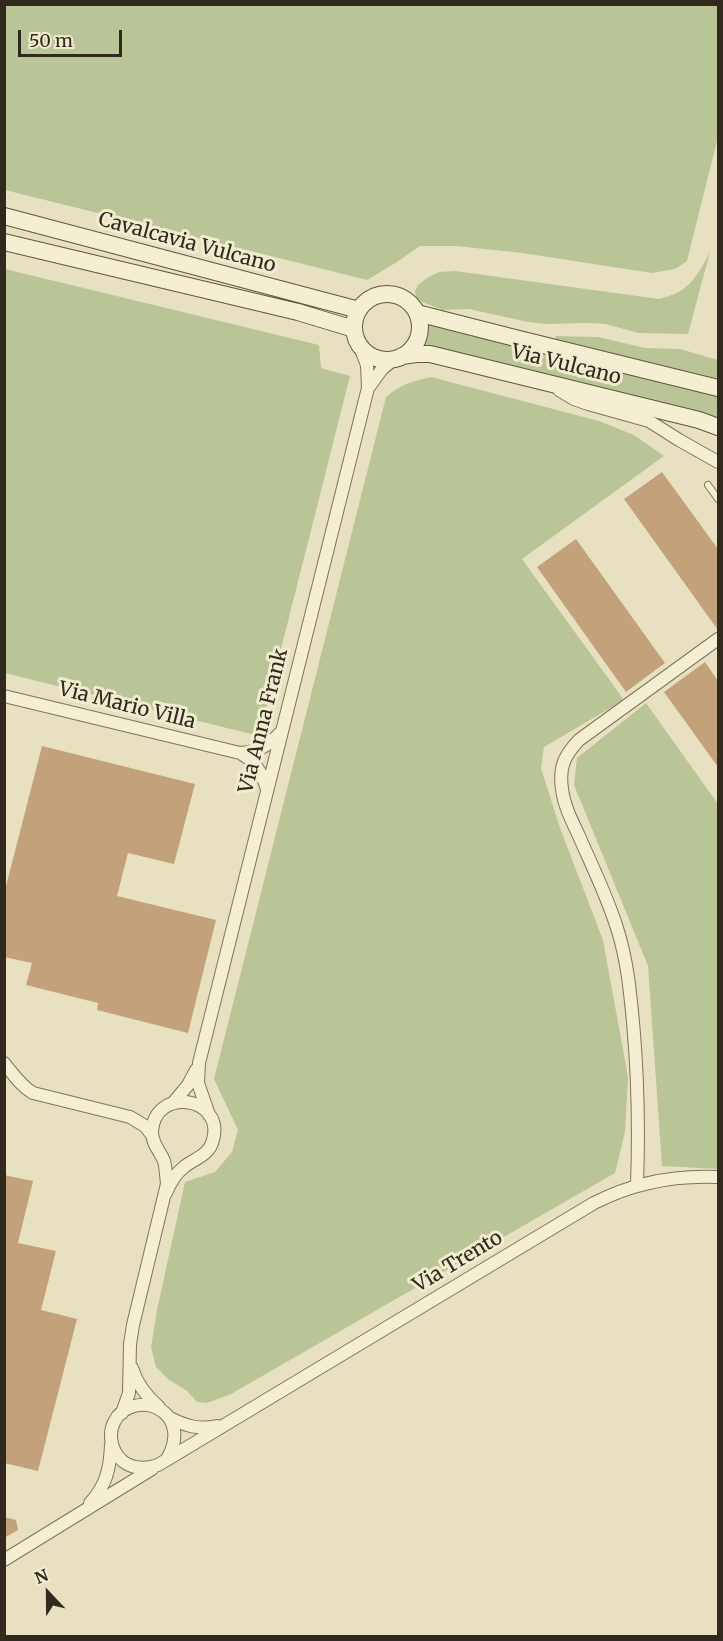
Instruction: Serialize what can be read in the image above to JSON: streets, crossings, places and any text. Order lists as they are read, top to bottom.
{
  "streets": {
    "main road": ["Cavalcavia Vulcano", "Via Vulcano"],
    "street": ["Via Mario Villa", "Via Anna Frank", "Via Trento"]
  },
  "crossings": [
    ["Cavalcavia Vulcano", "Via Vulcano"],
    ["Cavalcavia Vulcano", "Via Anna Frank"],
    ["Via Vulcano", "Via Anna Frank"]
  ],
  "scale_bar": "50 m",
  "north": "top"
}
